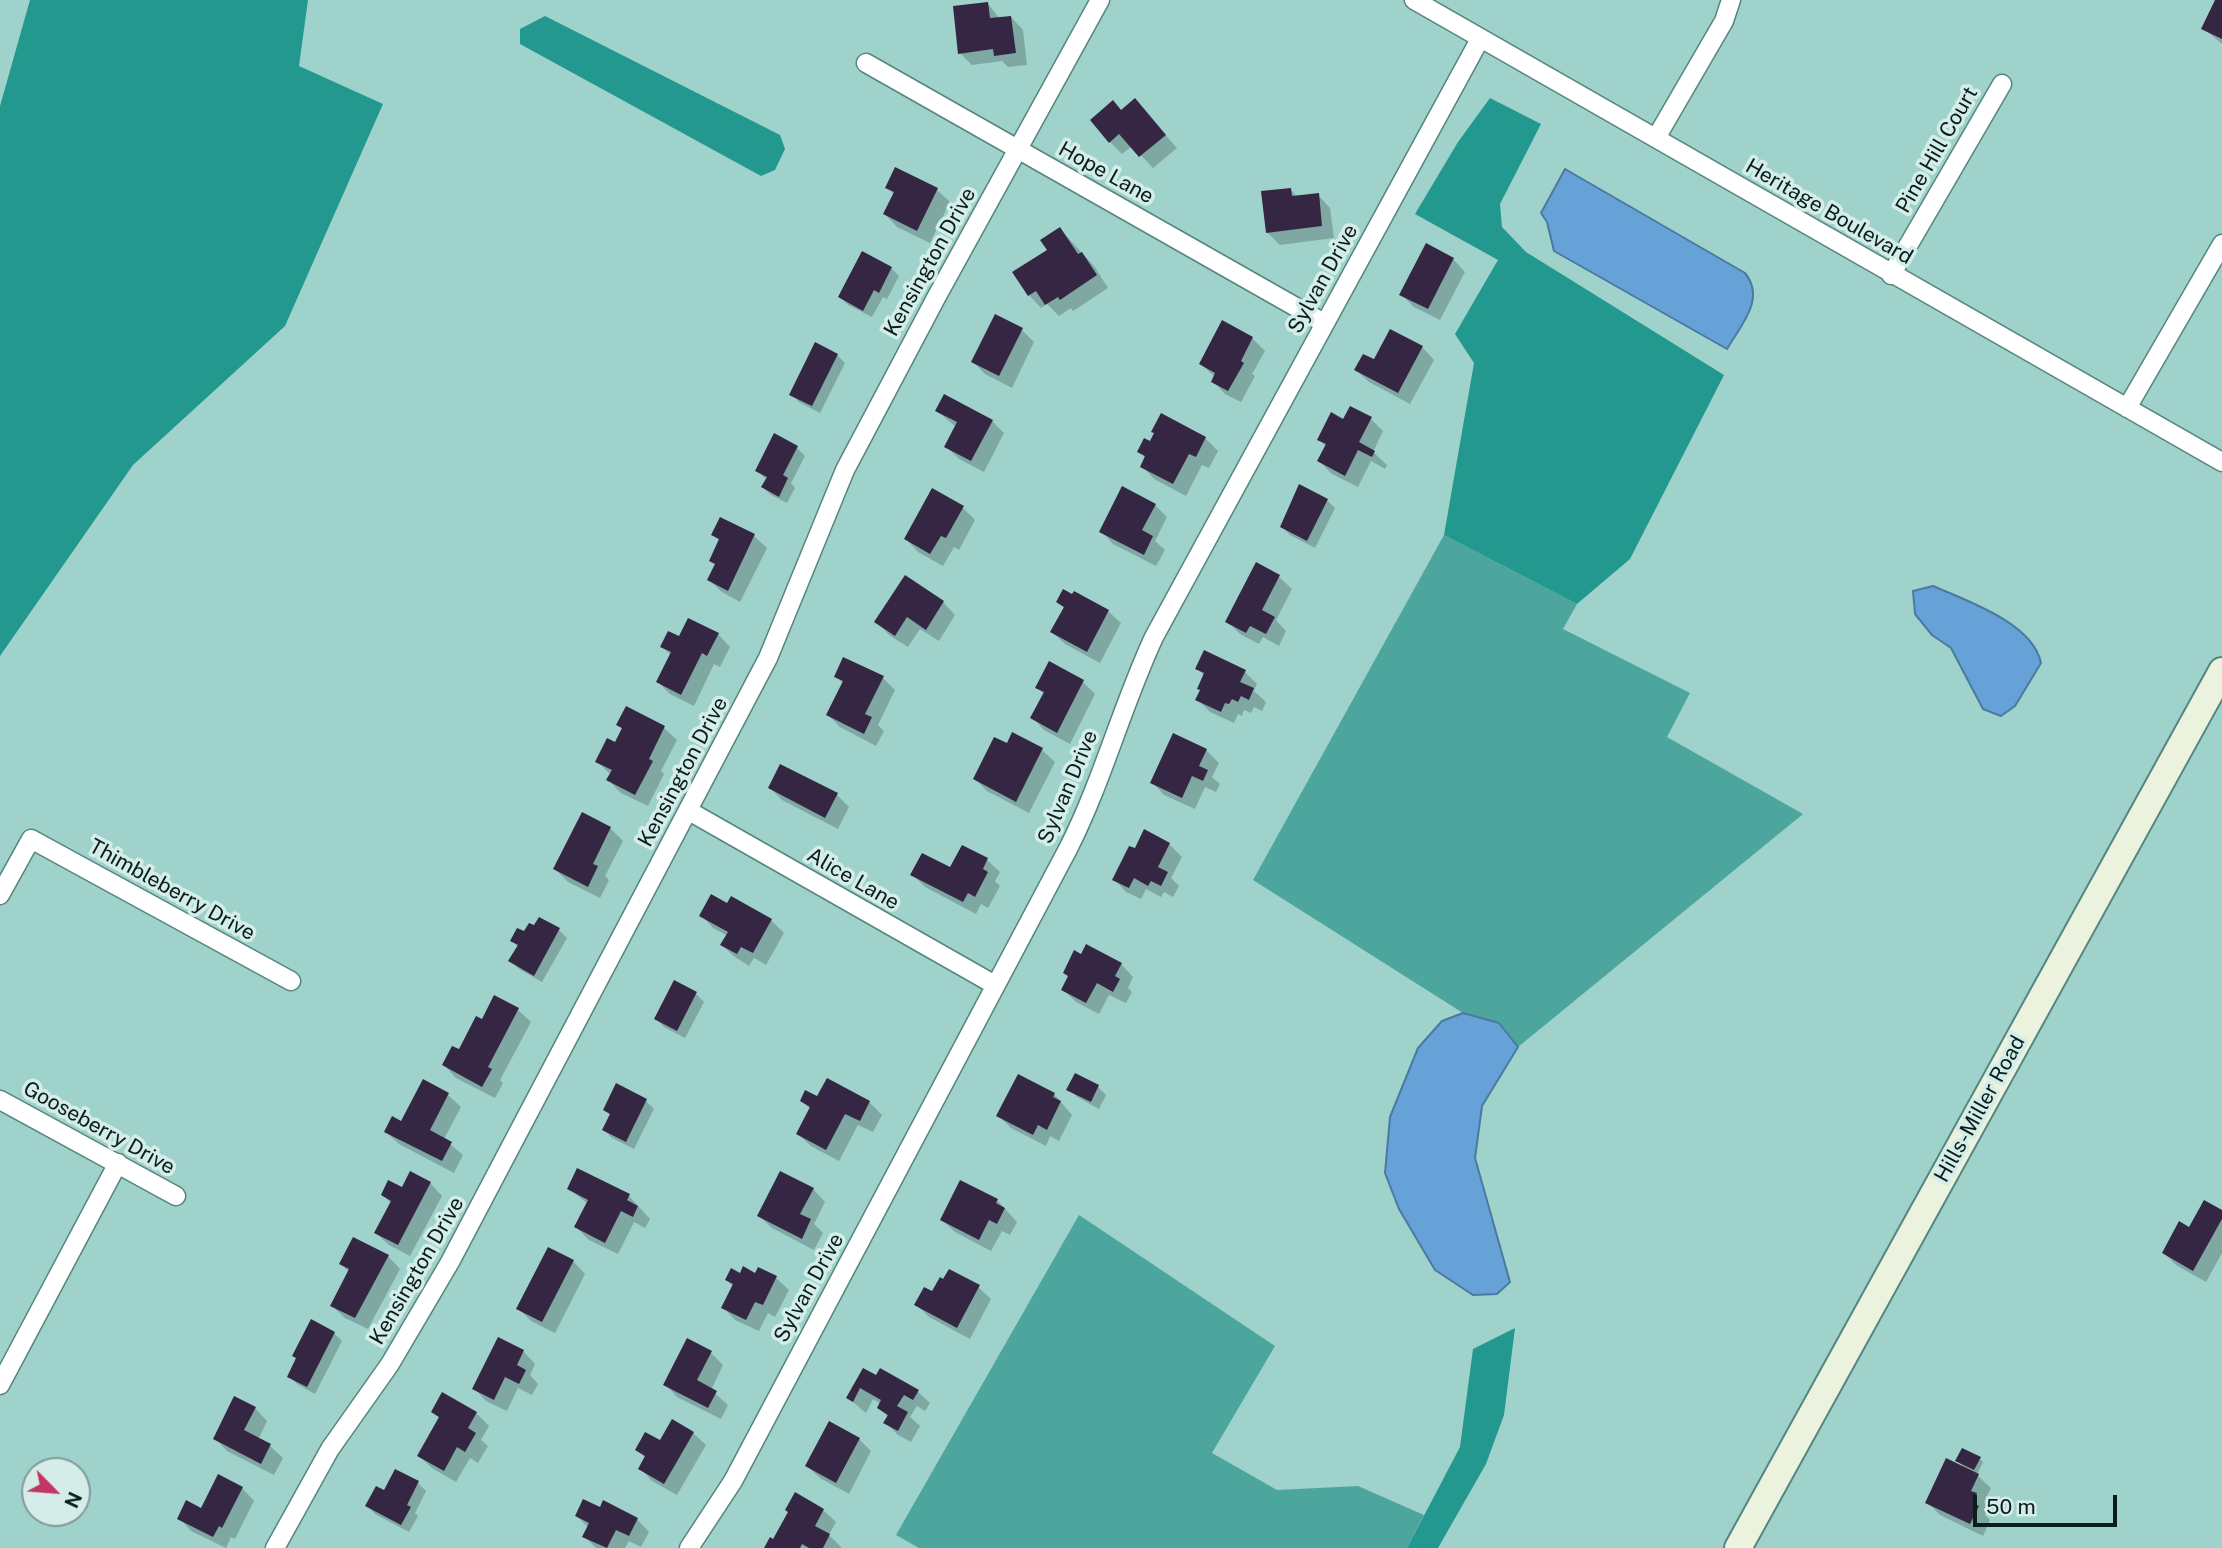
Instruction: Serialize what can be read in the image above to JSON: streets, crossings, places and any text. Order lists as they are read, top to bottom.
{
  "streets": {
    "street": [
      "Pine Hill Court",
      "Hope Lane",
      "Heritage Boulevard",
      "Kensington Drive",
      "Sylvan Drive",
      "Alice Lane",
      "Thimbleberry Drive",
      "Hills-Miller Road",
      "Gooseberry Drive"
    ]
  },
  "crossings": [
    ["Pine Hill Court", "Heritage Boulevard"],
    ["Hope Lane", "Kensington Drive"],
    ["Hope Lane", "Sylvan Drive"],
    ["Heritage Boulevard", "Sylvan Drive"],
    ["Kensington Drive", "Alice Lane"],
    ["Sylvan Drive", "Alice Lane"]
  ],
  "scale_bar": "50 m",
  "north": "bottom right"
}
